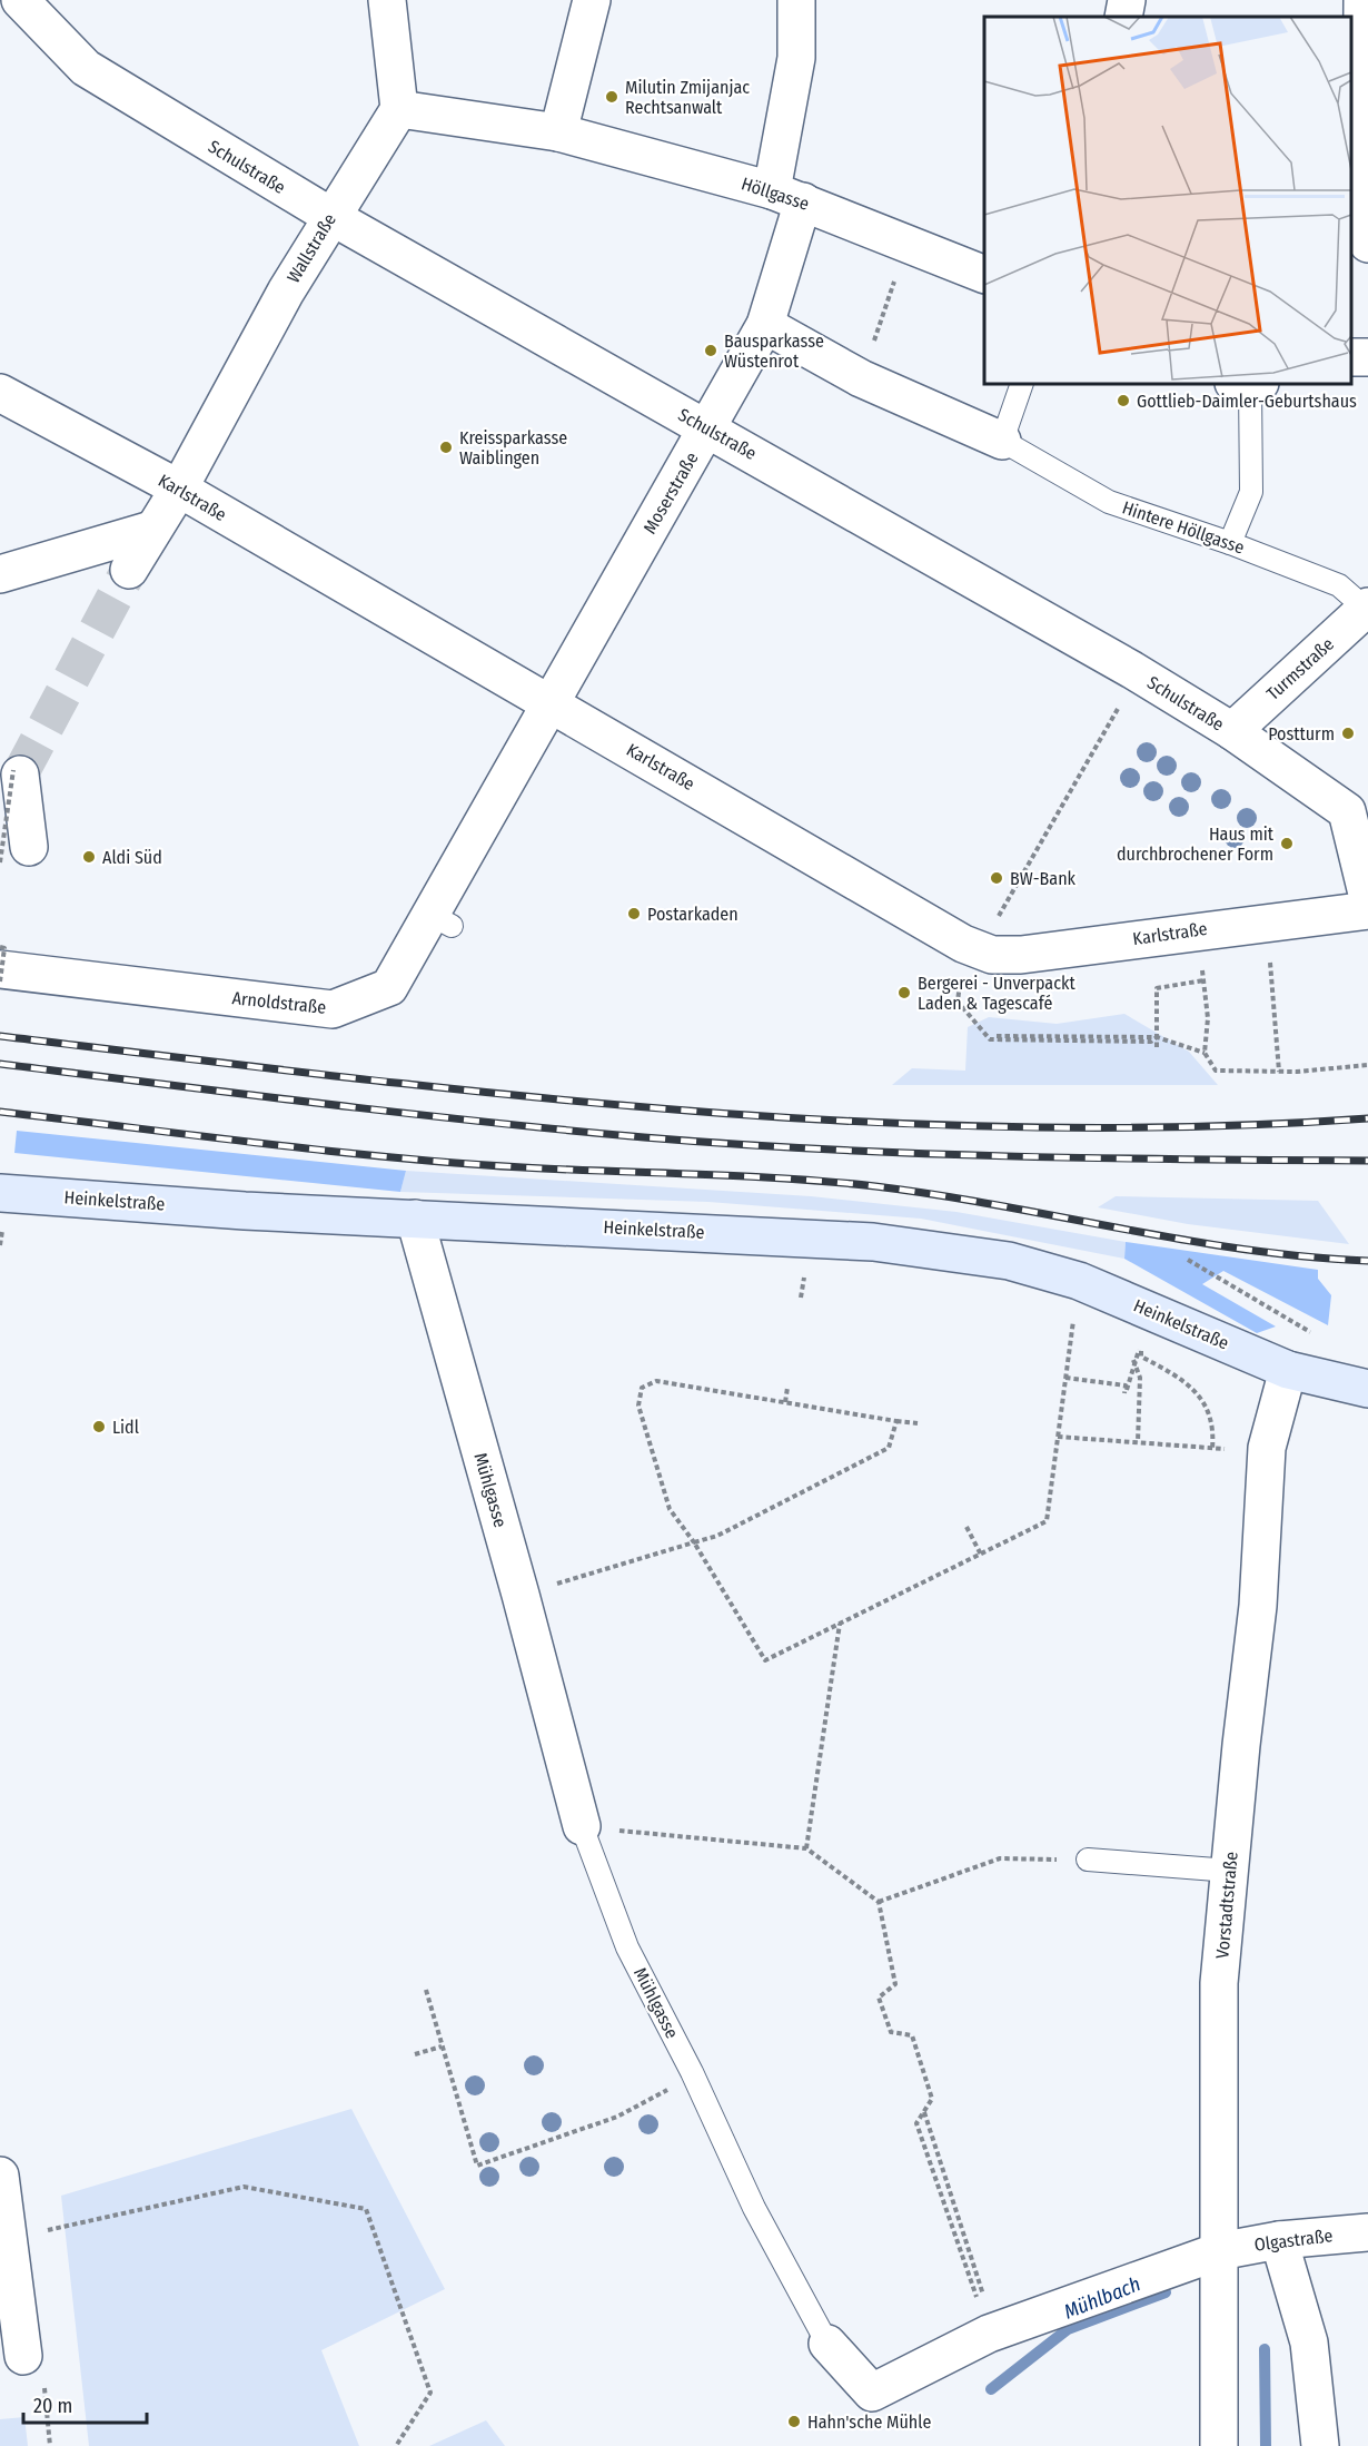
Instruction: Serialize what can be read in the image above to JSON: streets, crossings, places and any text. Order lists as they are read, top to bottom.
{
  "streets": {
    "street": [
      "Schulstraße",
      "Höllgasse",
      "Wallstraße",
      "Moserstraße",
      "Karlstraße",
      "Hintere Höllgasse",
      "Turmstraße",
      "Arnoldstraße",
      "Heinkelstraße",
      "Mühlgasse",
      "Vorstadtstraße",
      "Olgastraße"
    ]
  },
  "crossings": [
    ["Schulstraße", "Wallstraße"],
    ["Schulstraße", "Moserstraße"],
    ["Schulstraße", "Turmstraße"],
    ["Höllgasse", "Wallstraße"],
    ["Höllgasse", "Moserstraße"],
    ["Wallstraße", "Karlstraße"],
    ["Moserstraße", "Karlstraße"],
    ["Moserstraße", "Hintere Höllgasse"],
    ["Moserstraße", "Arnoldstraße"],
    ["Karlstraße", "Arnoldstraße"],
    ["Hintere Höllgasse", "Turmstraße"],
    ["Heinkelstraße", "Mühlgasse"],
    ["Heinkelstraße", "Vorstadtstraße"],
    ["Mühlgasse", "Vorstadtstraße"],
    ["Mühlgasse", "Olgastraße"],
    ["Vorstadtstraße", "Olgastraße"]
  ],
  "water": ["Mühlbach"],
  "places": [
    "Milutin Zmijanjac Rechtsanwalt",
    "Bausparkasse Wüstenrot",
    "Gottlieb-Daimler-Geburtshaus",
    "Kreissparkasse Waiblingen",
    "Postturm",
    "Haus mit durchbrochener Form",
    "Aldi Süd",
    "BW-Bank",
    "Postarkaden",
    "Bergerei - Unverpackt Laden & Tagescafé",
    "Lidl",
    "Hahn'sche Mühle"
  ],
  "scale_bar": "20 m"
}
